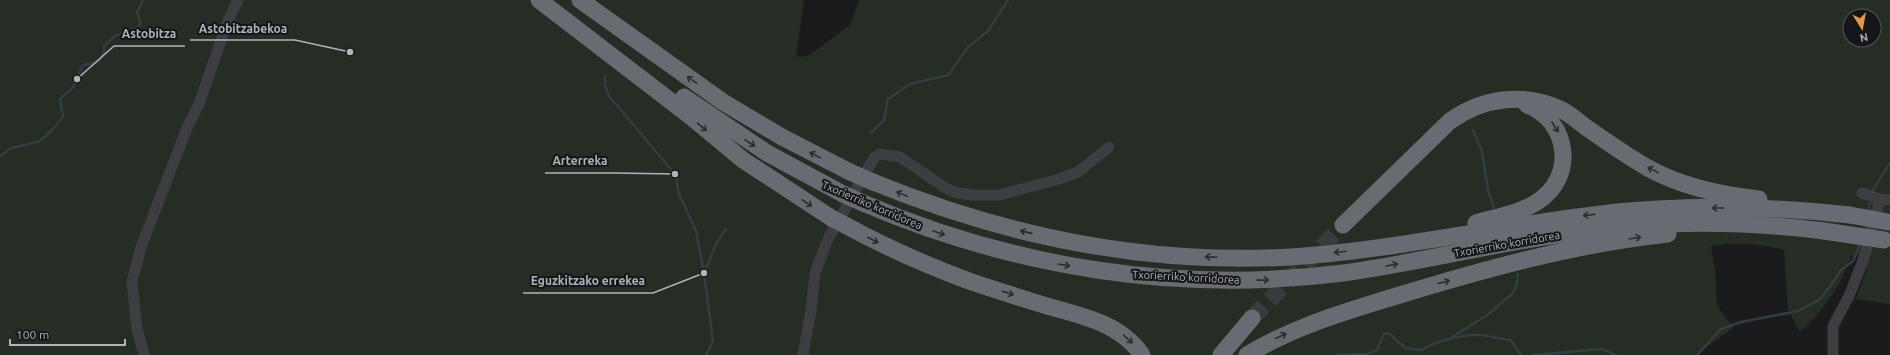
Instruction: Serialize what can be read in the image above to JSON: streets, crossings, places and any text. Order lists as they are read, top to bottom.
{
  "streets": {
    "highway": ["Txorierriko korridorea"]
  },
  "places": [
    "Astobitzabekoa",
    "Astobitza",
    "Arterreka",
    "Eguzkitzako errekea"
  ],
  "scale_bar": "100 m",
  "north": "bottom"
}
